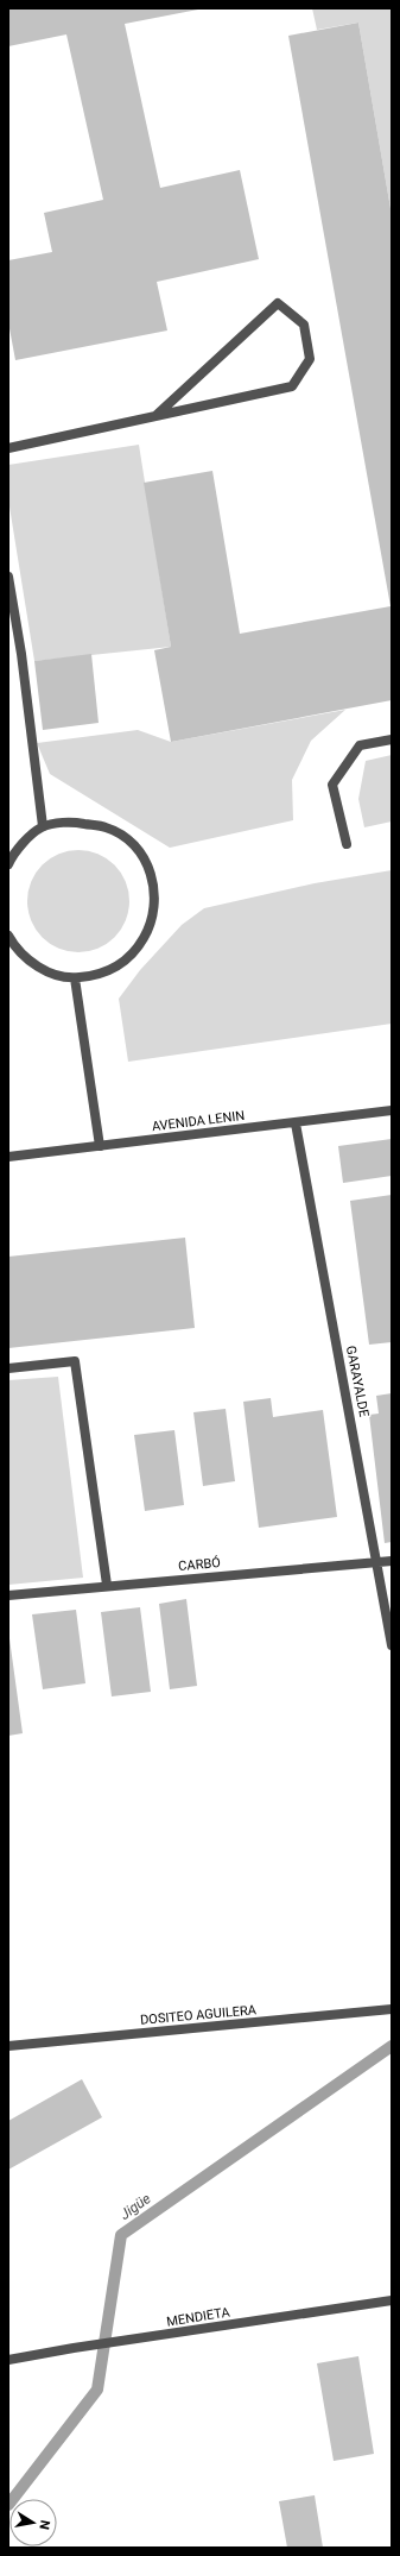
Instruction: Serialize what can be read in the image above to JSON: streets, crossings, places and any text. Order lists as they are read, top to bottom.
{
  "streets": {
    "street": [
      "AVENIDA LENIN",
      "GARAYALDE",
      "CARBÓ",
      "DOSITEO AGUILERA",
      "MENDIETA"
    ]
  },
  "crossings": [
    ["AVENIDA LENIN", "GARAYALDE"],
    ["GARAYALDE", "CARBÓ"]
  ],
  "water": ["Jigüe"],
  "north": "right"
}
